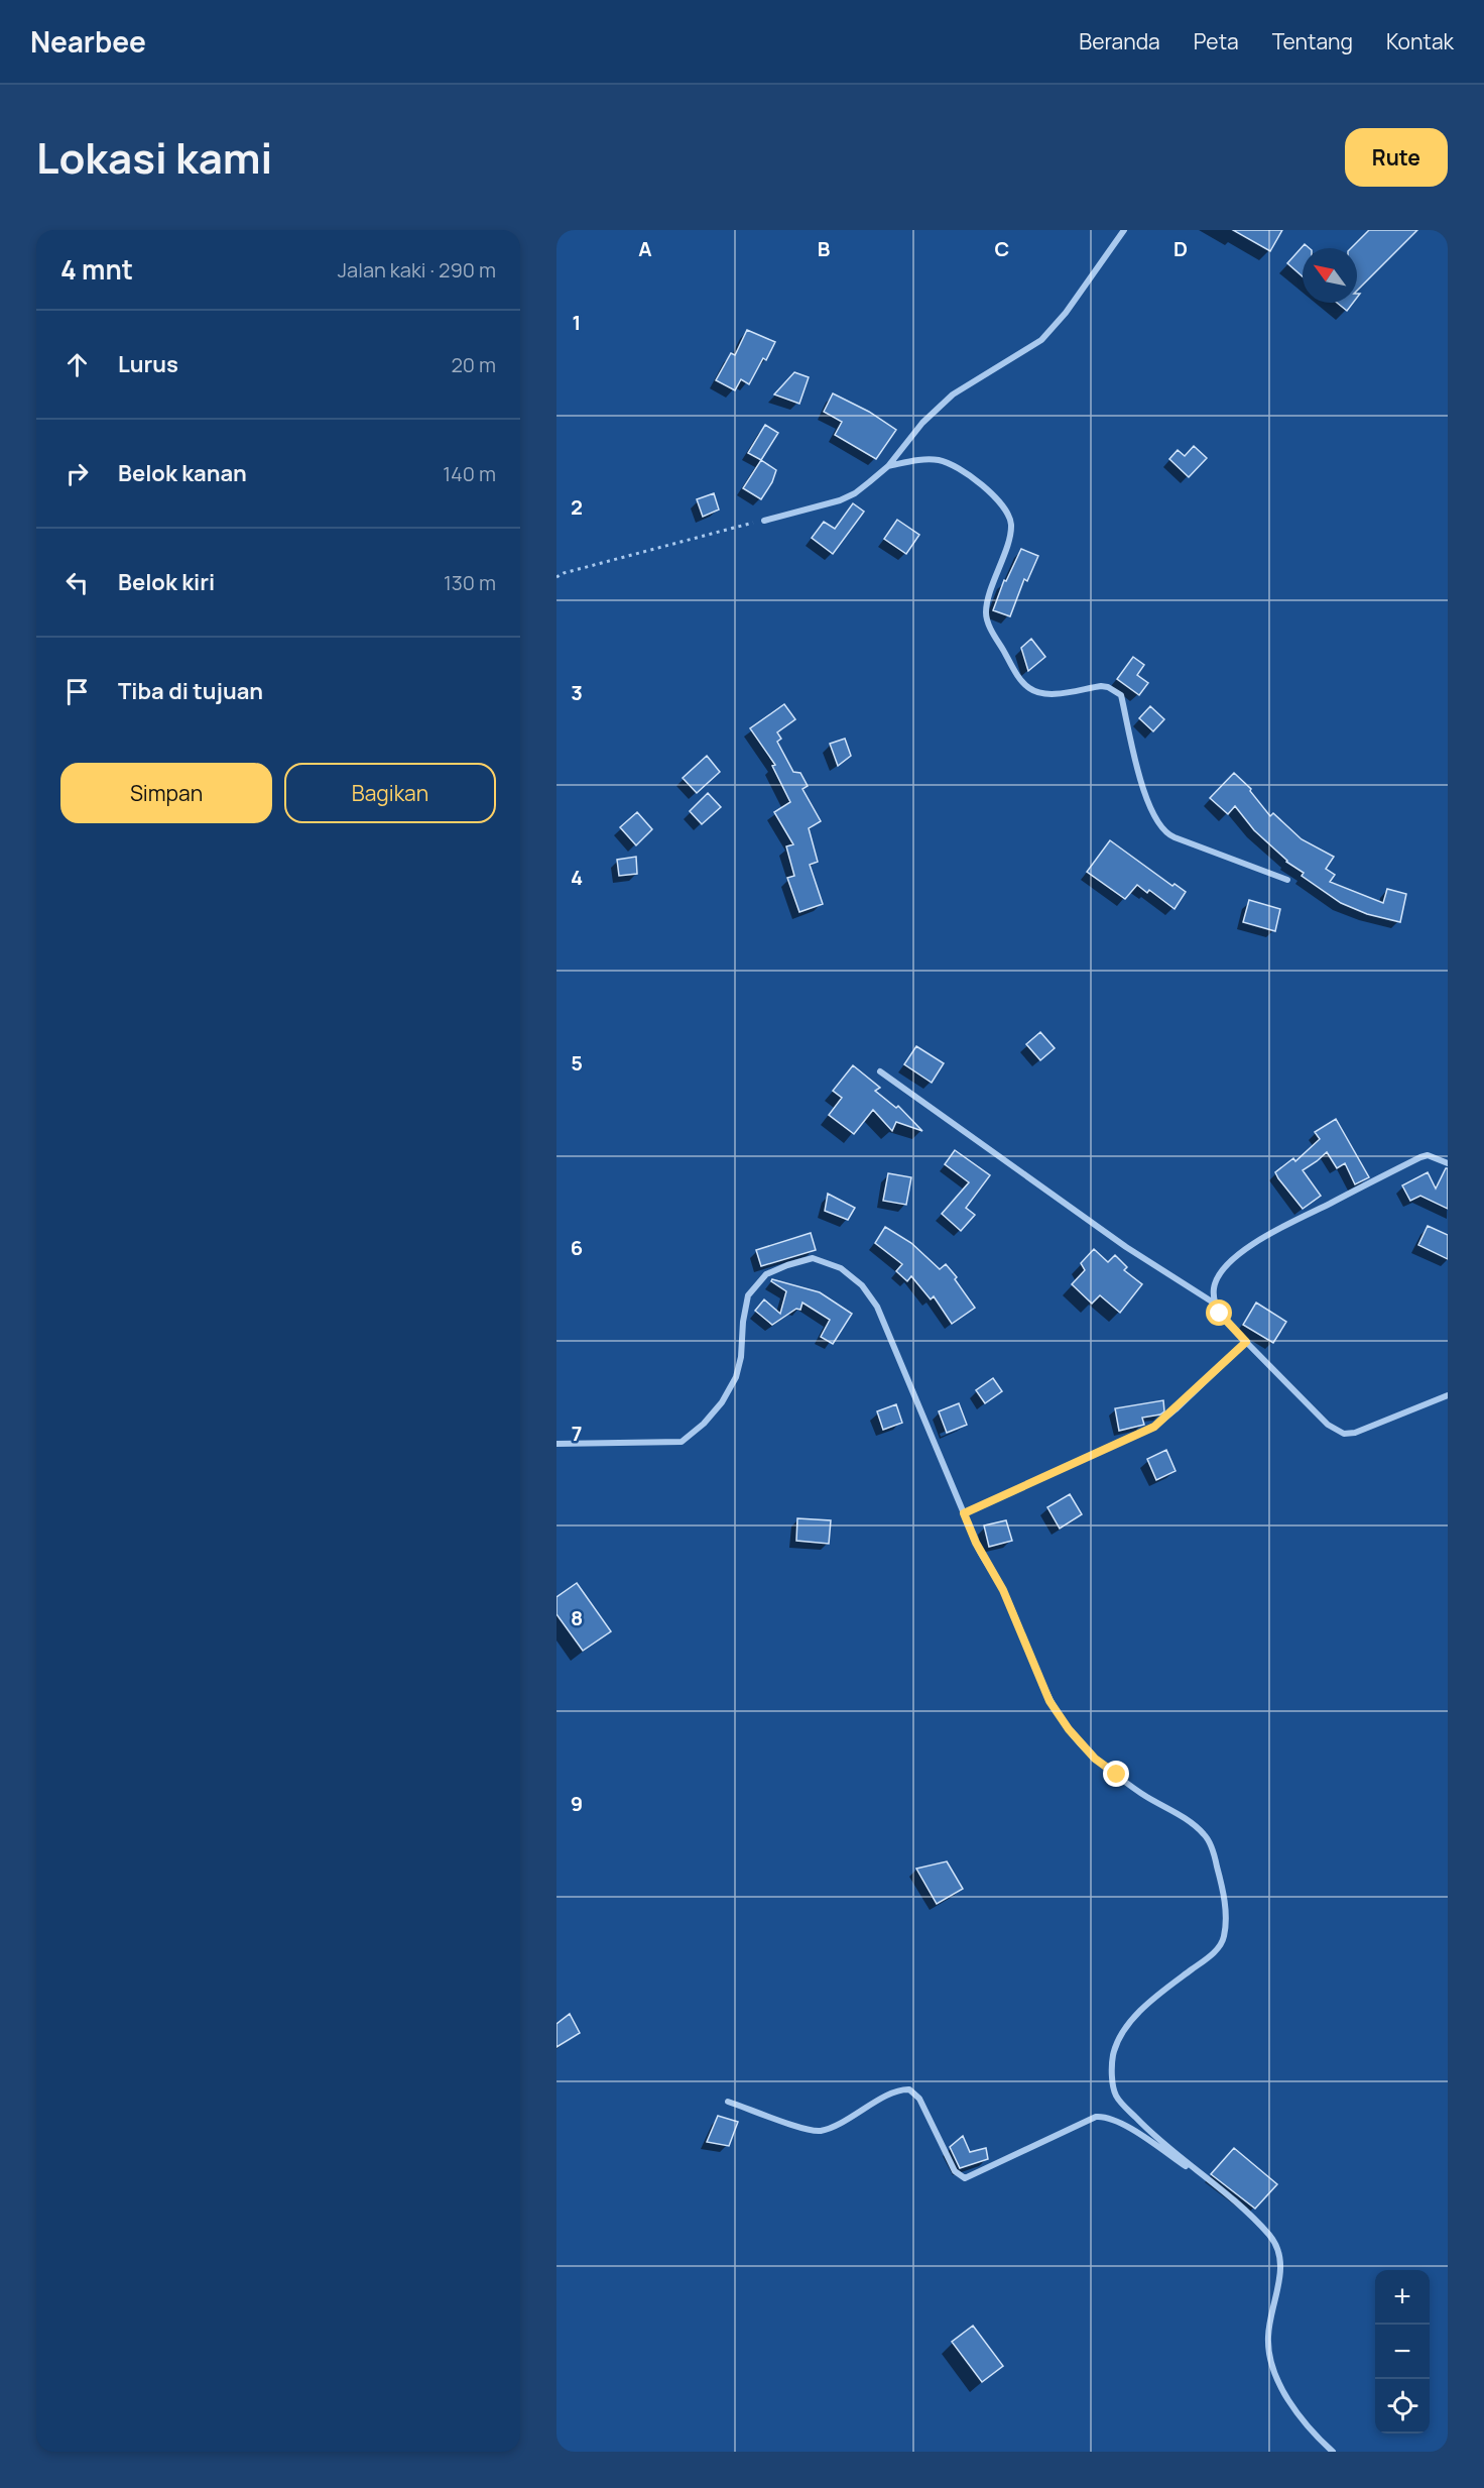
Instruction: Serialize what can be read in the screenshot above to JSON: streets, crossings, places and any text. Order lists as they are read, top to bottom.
{
  "north": "top left",
  "page": {
    "header": "Nearbee",
    "nav": [
      "Beranda",
      "Peta",
      "Tentang",
      "Kontak"
    ],
    "title": "Lokasi kami",
    "buttons": [
      "Rute",
      ["Simpan", "Bagikan"]
    ],
    "heading": ["4 mnt", "Jalan kaki · 290 m"],
    "list": [
      ["Lurus", "20 m"],
      ["Belok kanan", "140 m"],
      ["Belok kiri", "130 m"],
      "Tiba di tujuan"
    ],
    "map_buttons": ["+", "−"]
  },
  "grid": {
    "columns": [
      "A",
      "B",
      "C",
      "D"
    ],
    "rows": [
      "1",
      "2",
      "3",
      "4",
      "5",
      "6",
      "7",
      "8",
      "9"
    ]
  }
}
